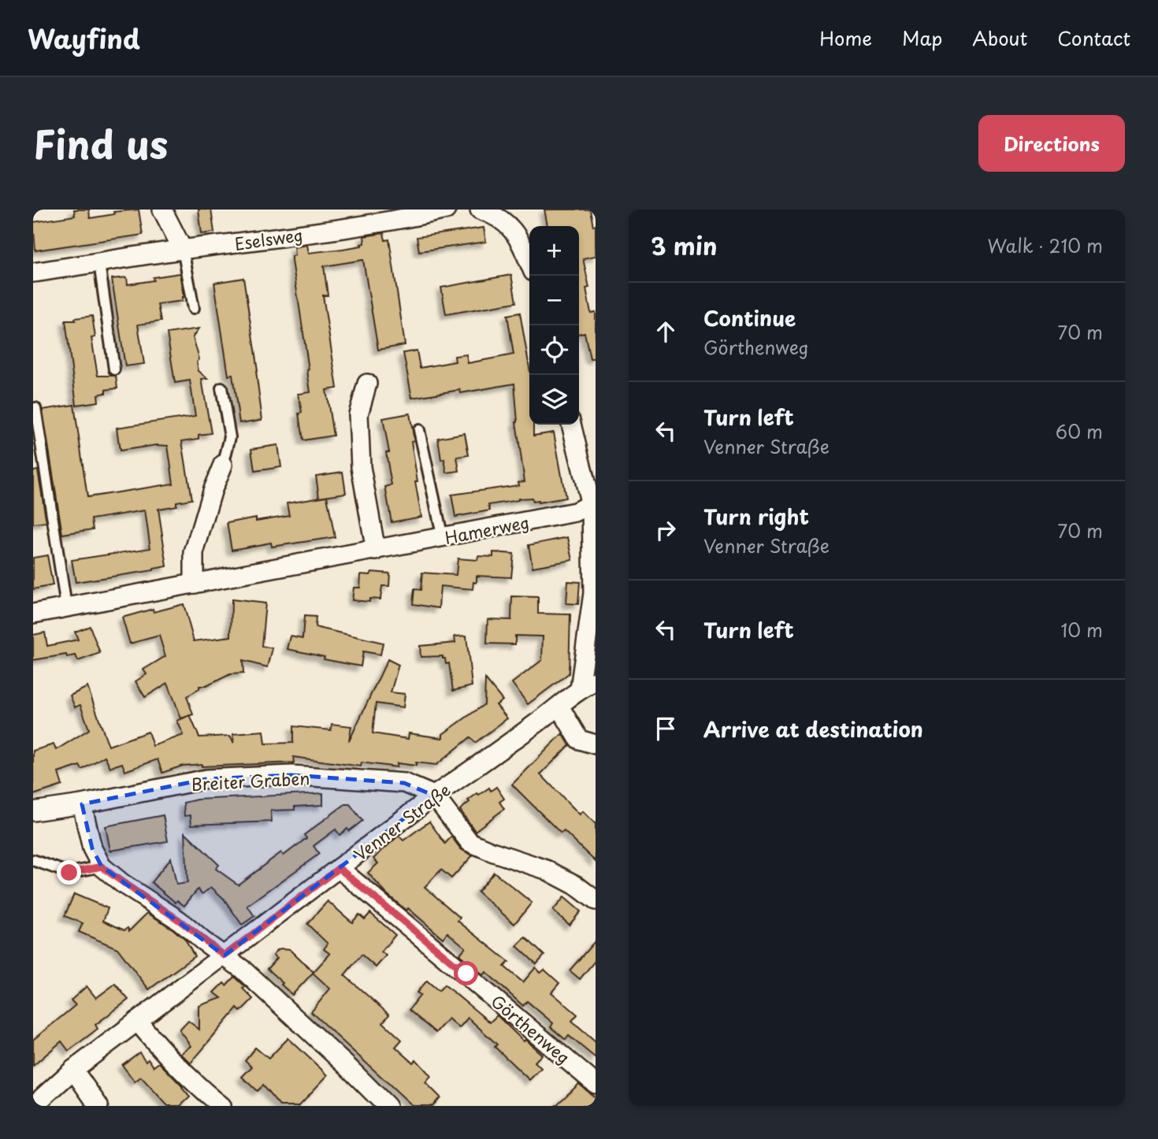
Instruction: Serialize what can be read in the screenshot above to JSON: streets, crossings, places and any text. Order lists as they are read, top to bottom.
{
  "streets": {
    "street": [
      "Eselsweg",
      "Hamerweg",
      "Breiter Graben",
      "Venner Straße",
      "Görthenweg"
    ]
  },
  "crossings": [
    ["Hamerweg", "Venner Straße"],
    ["Breiter Graben", "Venner Straße"],
    ["Venner Straße", "Görthenweg"]
  ],
  "page": {
    "header": "Wayfind",
    "nav": [
      "Home",
      "Map",
      "About",
      "Contact"
    ],
    "title": "Find us",
    "buttons": "Directions",
    "heading": ["3 min", "Walk · 210 m"],
    "map_buttons": ["+", "−"],
    "list": [
      ["Continue", "Görthenweg", "70 m"],
      ["Turn left", "Venner Straße", "60 m"],
      ["Turn right", "Venner Straße", "70 m"],
      ["Turn left", "10 m"],
      "Arrive at destination"
    ]
  }
}
